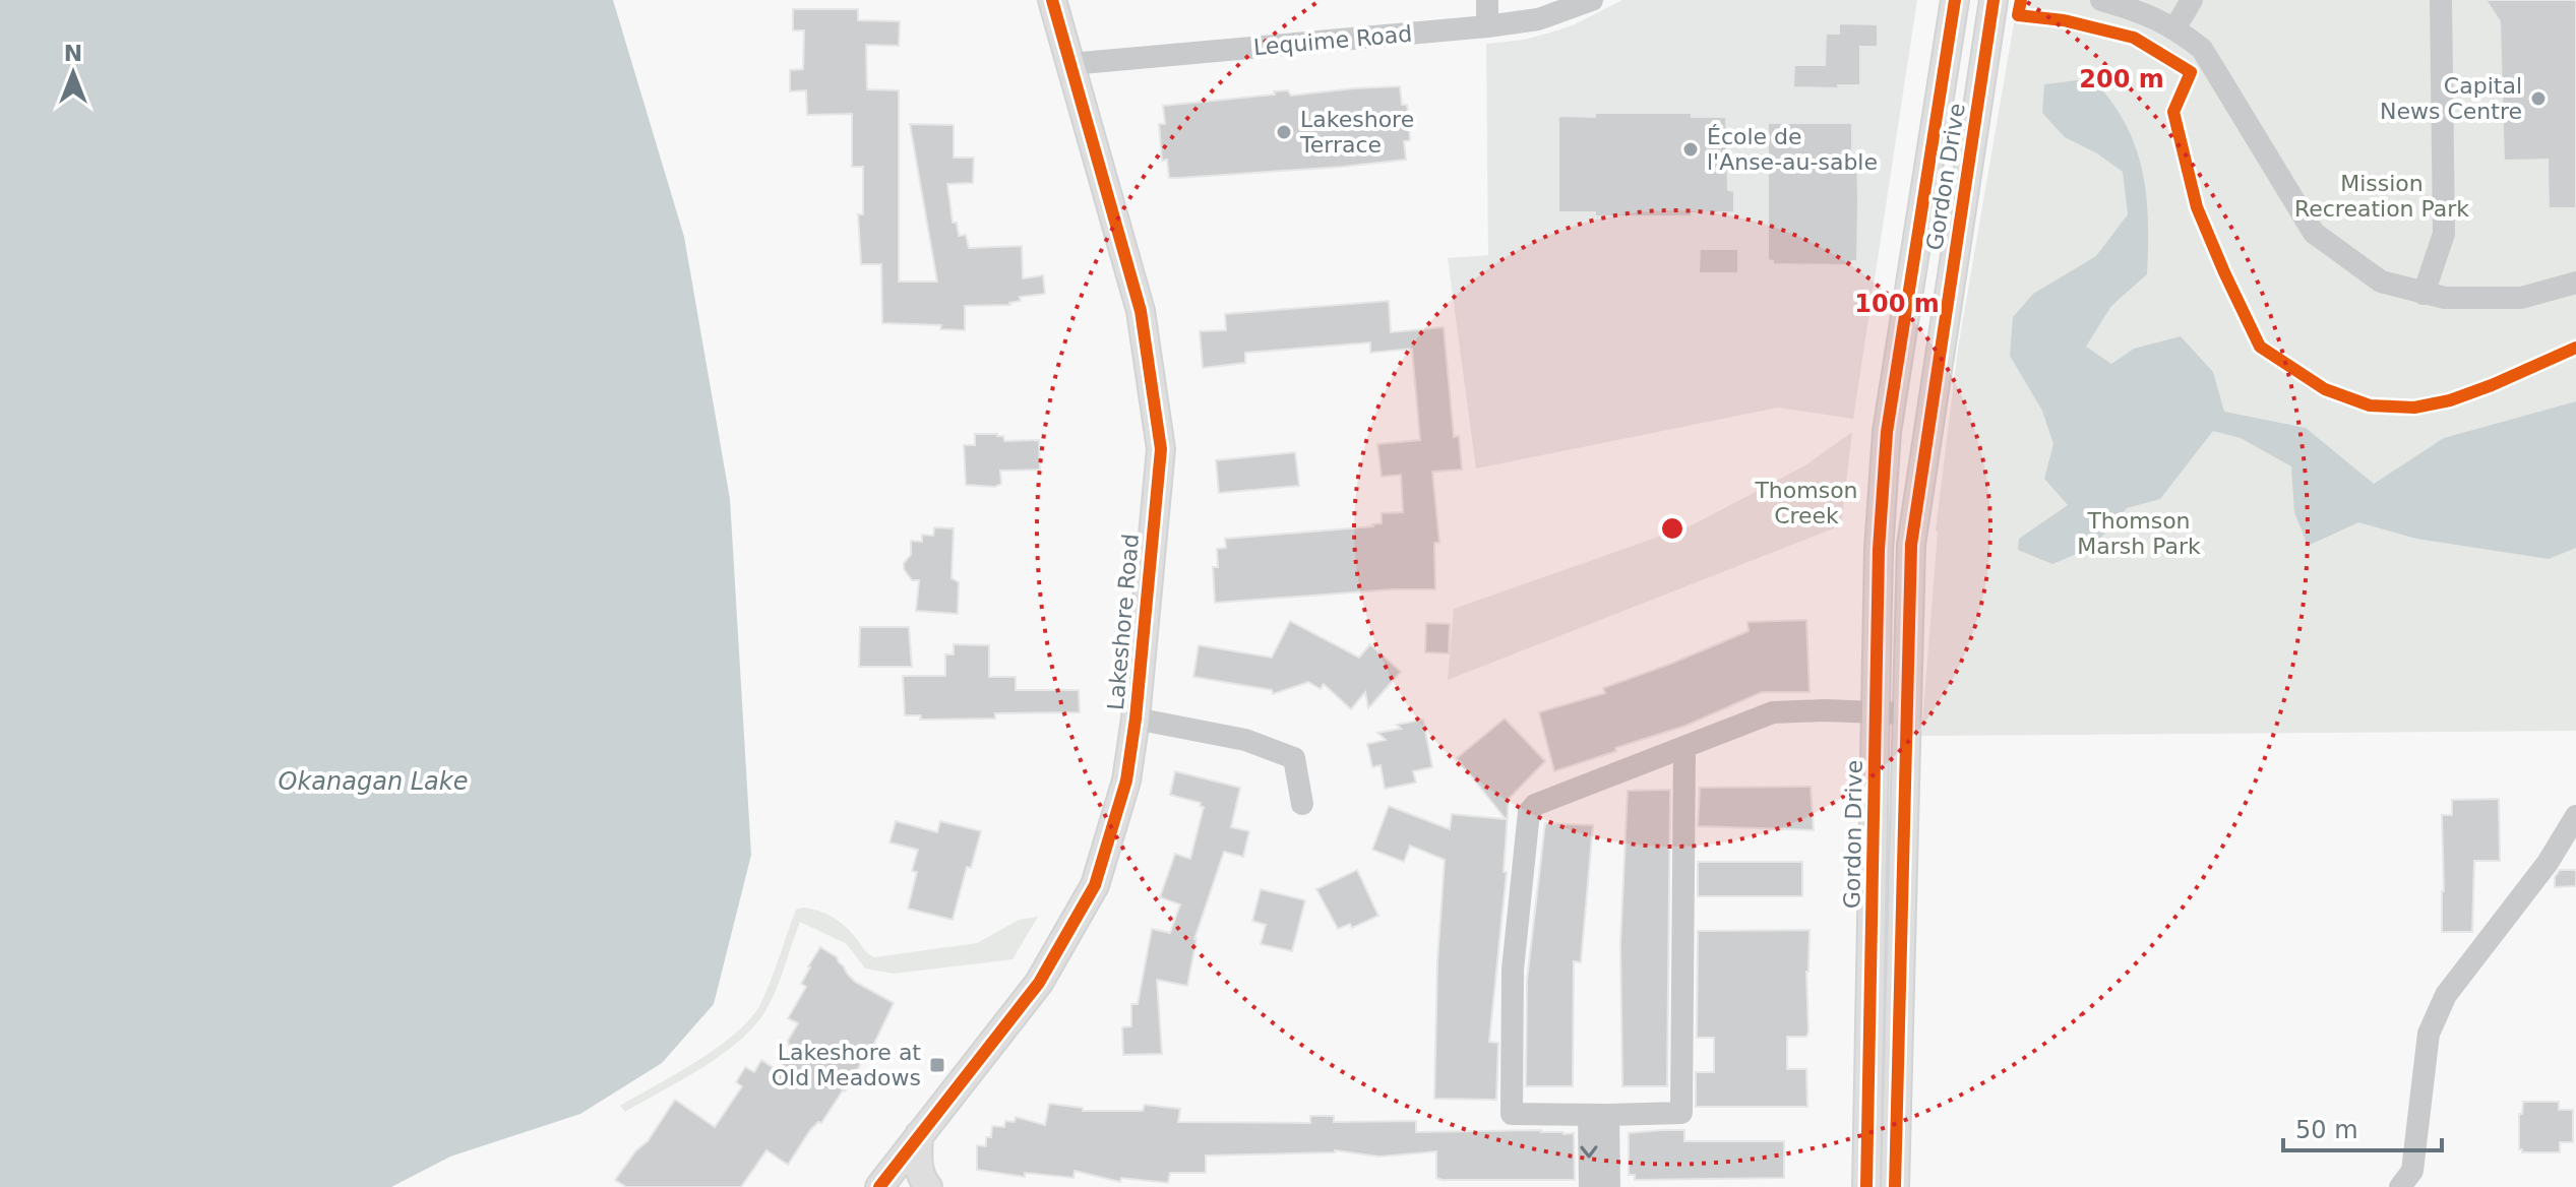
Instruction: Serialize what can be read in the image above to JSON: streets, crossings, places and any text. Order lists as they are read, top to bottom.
{
  "streets": {
    "main road": ["Gordon Drive", "Lakeshore Road"],
    "street": ["Lequime Road"]
  },
  "crossings": [
    ["Lequime Road", "Lakeshore Road"]
  ],
  "water": ["Okanagan Lake"],
  "parks": ["Mission Recreation Park", "Thomson Creek", "Thomson Marsh Park"],
  "places": {
    "other": ["Capital News Centre", "Lakeshore Terrace", "École de l'Anse-au-sable"],
    "transit": ["Lakeshore at Old Meadows"]
  },
  "scale_bar": "50 m",
  "north": "top",
  "rings": ["200 m", "100 m"]
}
